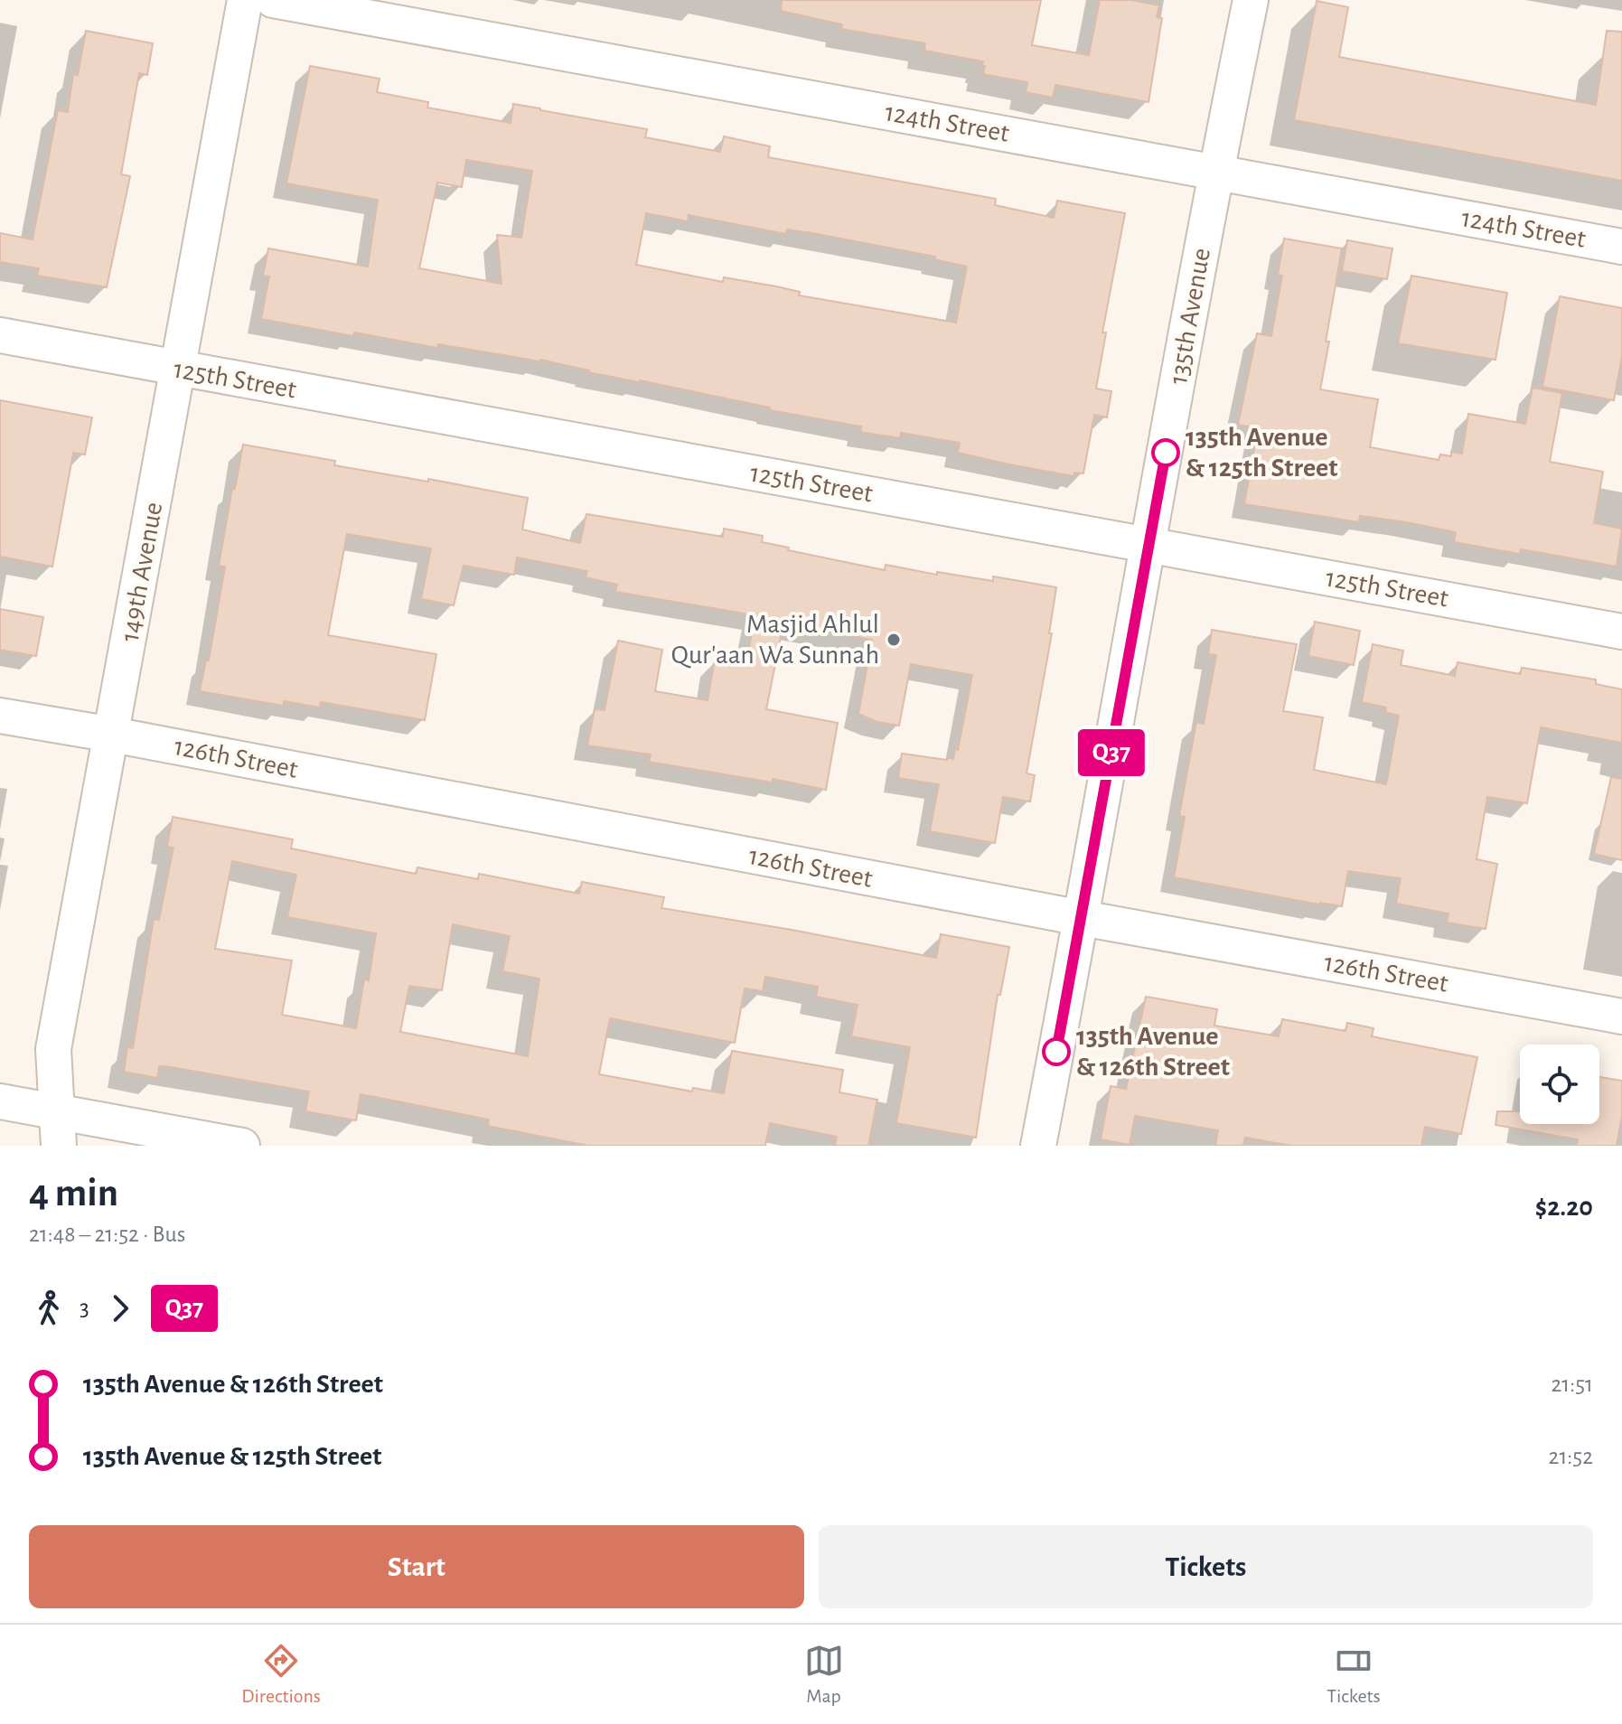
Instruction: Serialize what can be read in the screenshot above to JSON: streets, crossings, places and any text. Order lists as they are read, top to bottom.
{
  "streets": {
    "street": [
      "124th Street",
      "135th Avenue",
      "125th Street",
      "149th Avenue",
      "126th Street"
    ]
  },
  "crossings": [
    ["124th Street", "135th Avenue"],
    ["135th Avenue", "125th Street"],
    ["135th Avenue", "126th Street"],
    ["125th Street", "149th Avenue"],
    ["149th Avenue", "126th Street"]
  ],
  "places": ["135th Avenue & 125th Street", "Masjid Ahlul Qur'aan Wa Sunnah", "135th Avenue & 126th Street"],
  "lines": ["bus line Q37"],
  "page": {
    "on_map": "Q37",
    "heading": ["4 min", "21:48 – 21:52 · Bus", "$2.20"],
    "legs": ["3", "Q37"],
    "list": [
      {
        "name": "135th Avenue & 126th Street",
        "value": "21:51"
      },
      {
        "name": "135th Avenue & 125th Street",
        "value": "21:52"
      }
    ],
    "buttons": ["Start", "Tickets"],
    "tabs": ["Directions", "Map", "Tickets"]
  }
}
